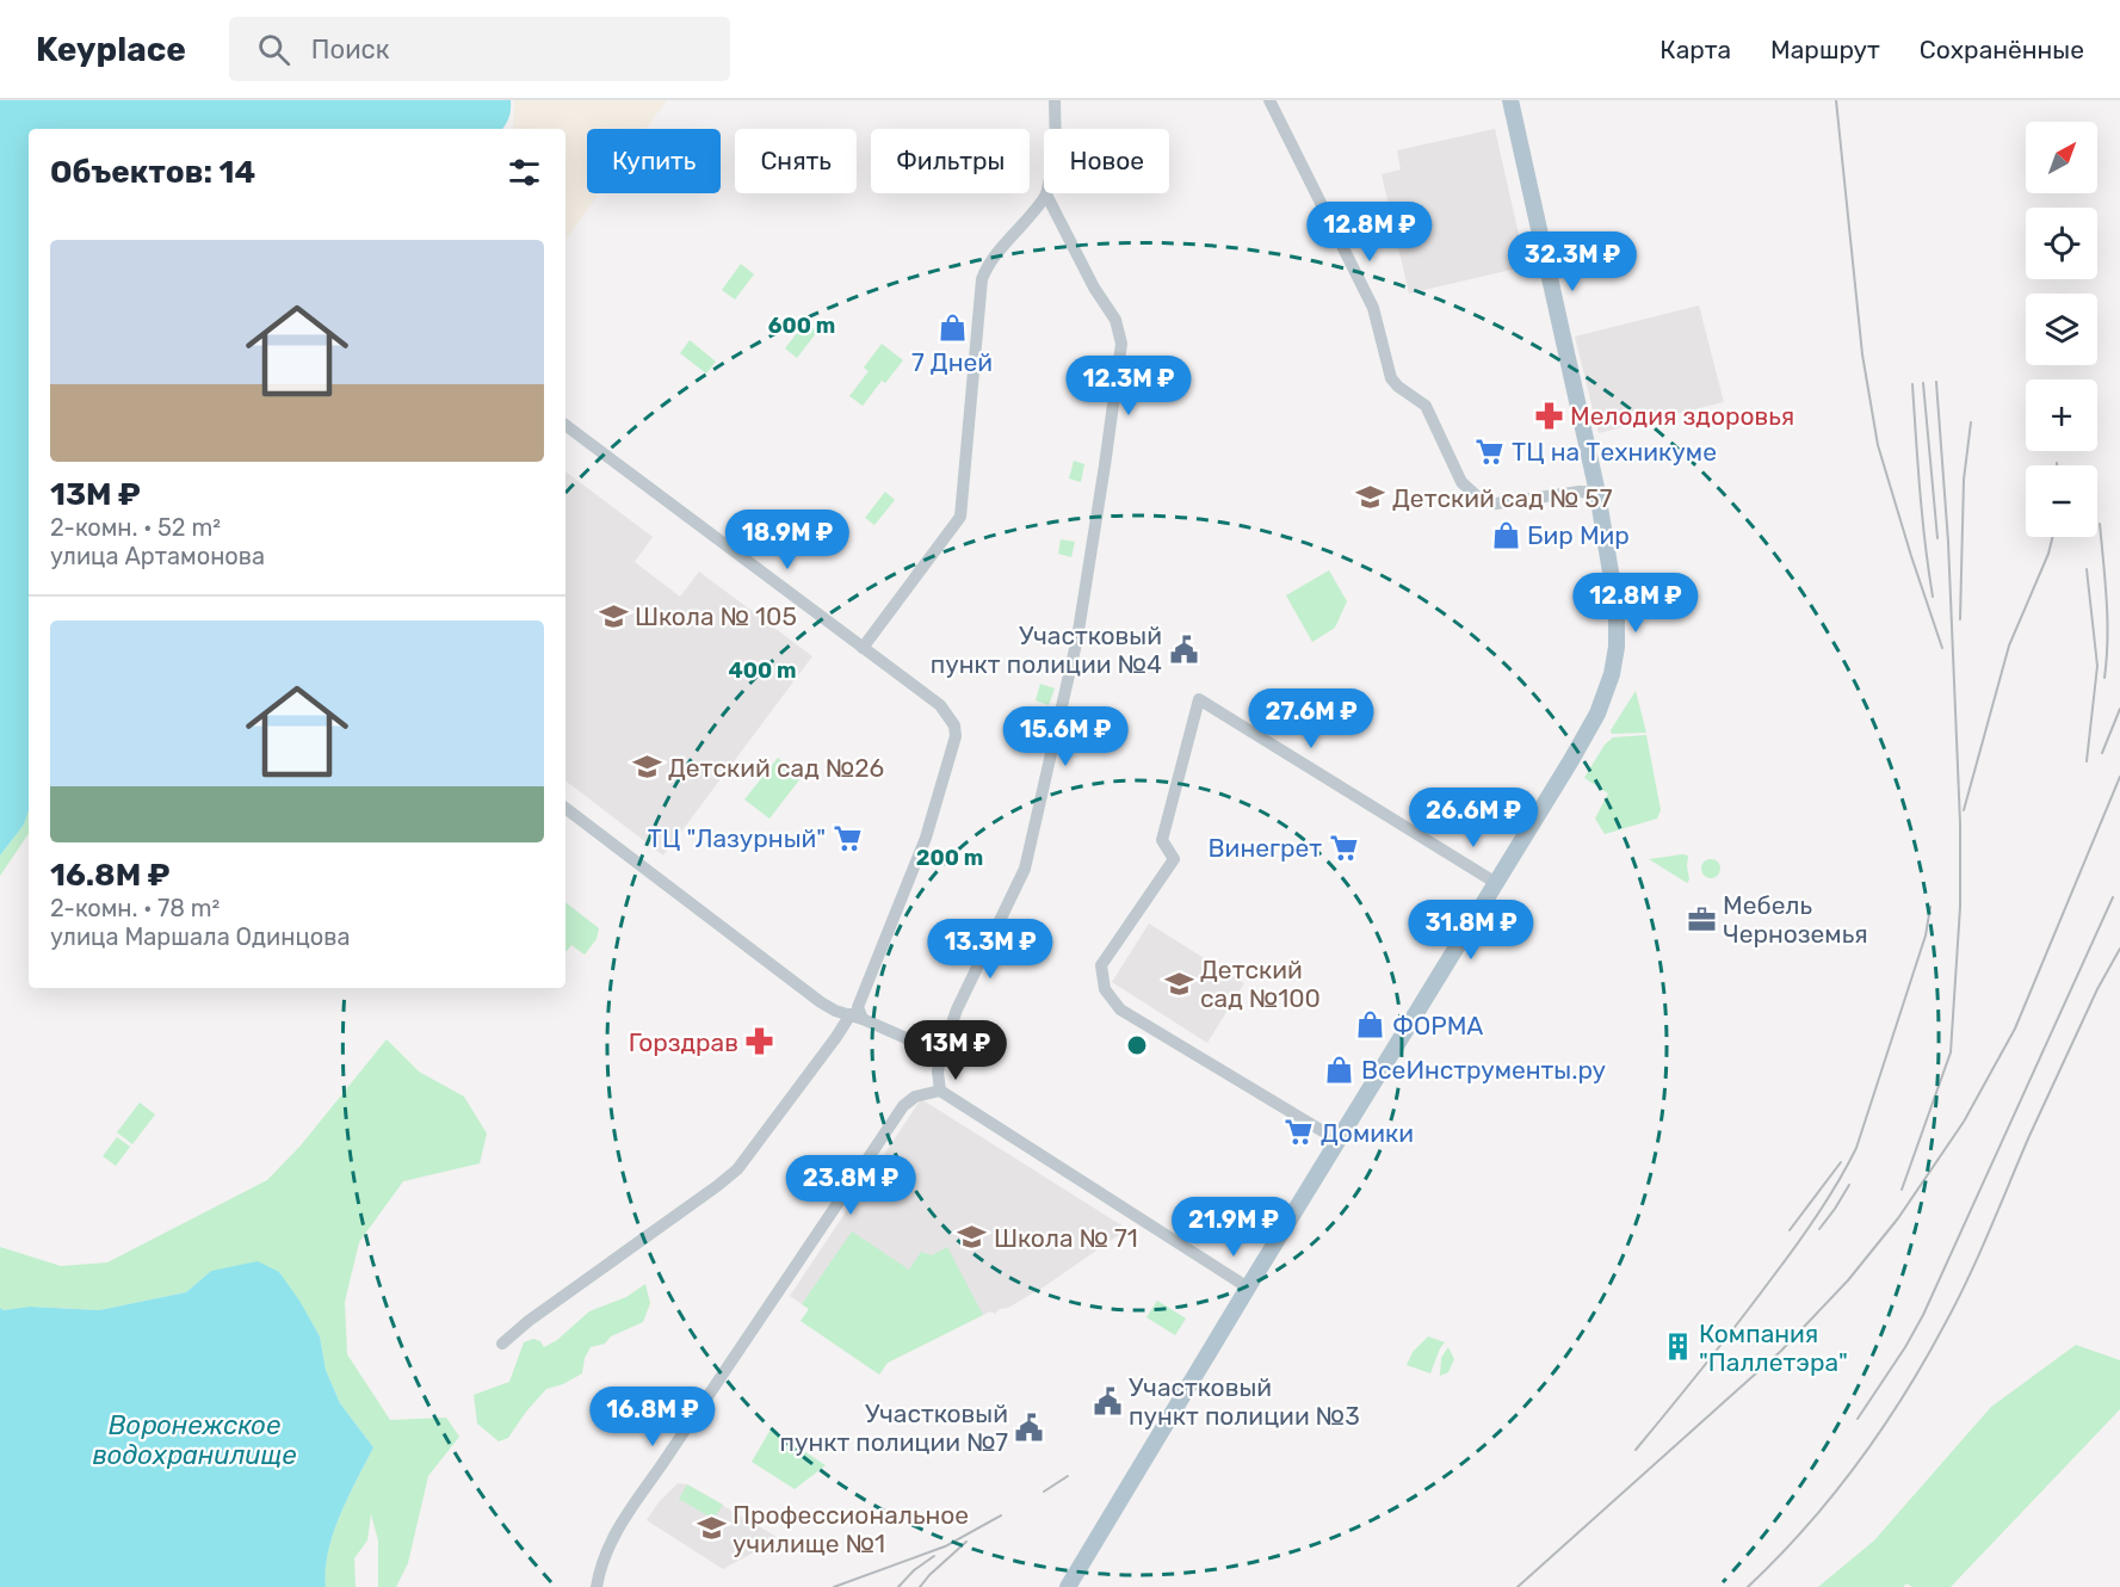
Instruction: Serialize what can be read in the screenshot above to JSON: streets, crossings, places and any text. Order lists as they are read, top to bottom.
{
  "water": ["Воронежское водохранилище"],
  "places": {
    "shop": [
      "7 Дней",
      "Бир Мир",
      "ФОРМА",
      "ВсеИнструменты.ру"
    ],
    "pharmacy": ["Мелодия здоровья", "Горздрав"],
    "supermarket": [
      "ТЦ на Техникуме",
      "ТЦ \"Лазурный\"",
      "Винегрет",
      "Домики"
    ],
    "school or university": [
      "Детский сад № 57",
      "Школа № 105",
      "Детский сад №26",
      "Детский сад №100",
      "Школа № 71",
      "Профессиональное училище №1"
    ],
    "public building": ["Участковый пункт полиции №4", "Участковый пункт полиции №3", "Участковый пункт полиции №7"],
    "office": ["Мебель Черноземья"],
    "building": ["Компания \"Паллетэра\""]
  },
  "north": "top right",
  "page": {
    "header": "Keyplace",
    "search": "Поиск",
    "nav": ["Карта", "Маршрут", "Сохранённые"],
    "map_buttons": ["+", "−"],
    "chip": [
      "Купить",
      "Снять",
      "Фильтры",
      "Новое"
    ],
    "heading": "Объектов: 14",
    "price": [
      "12.8M ₽",
      "32.3M ₽",
      "12.3M ₽",
      "18.9M ₽",
      "12.8M ₽",
      "27.6M ₽",
      "15.6M ₽",
      "26.6M ₽",
      "31.8M ₽",
      "13.3M ₽",
      "13M ₽",
      "23.8M ₽",
      "21.9M ₽",
      "16.8M ₽"
    ],
    "list": [
      {
        "name": "13M ₽",
        "note": "2-комн. · 52 m² · улица Артамонова"
      },
      {
        "name": "16.8M ₽",
        "note": "2-комн. · 78 m² · улица Маршала Одинцова"
      }
    ]
  },
  "rings": ["600 m", "400 m", "200 m"]
}
